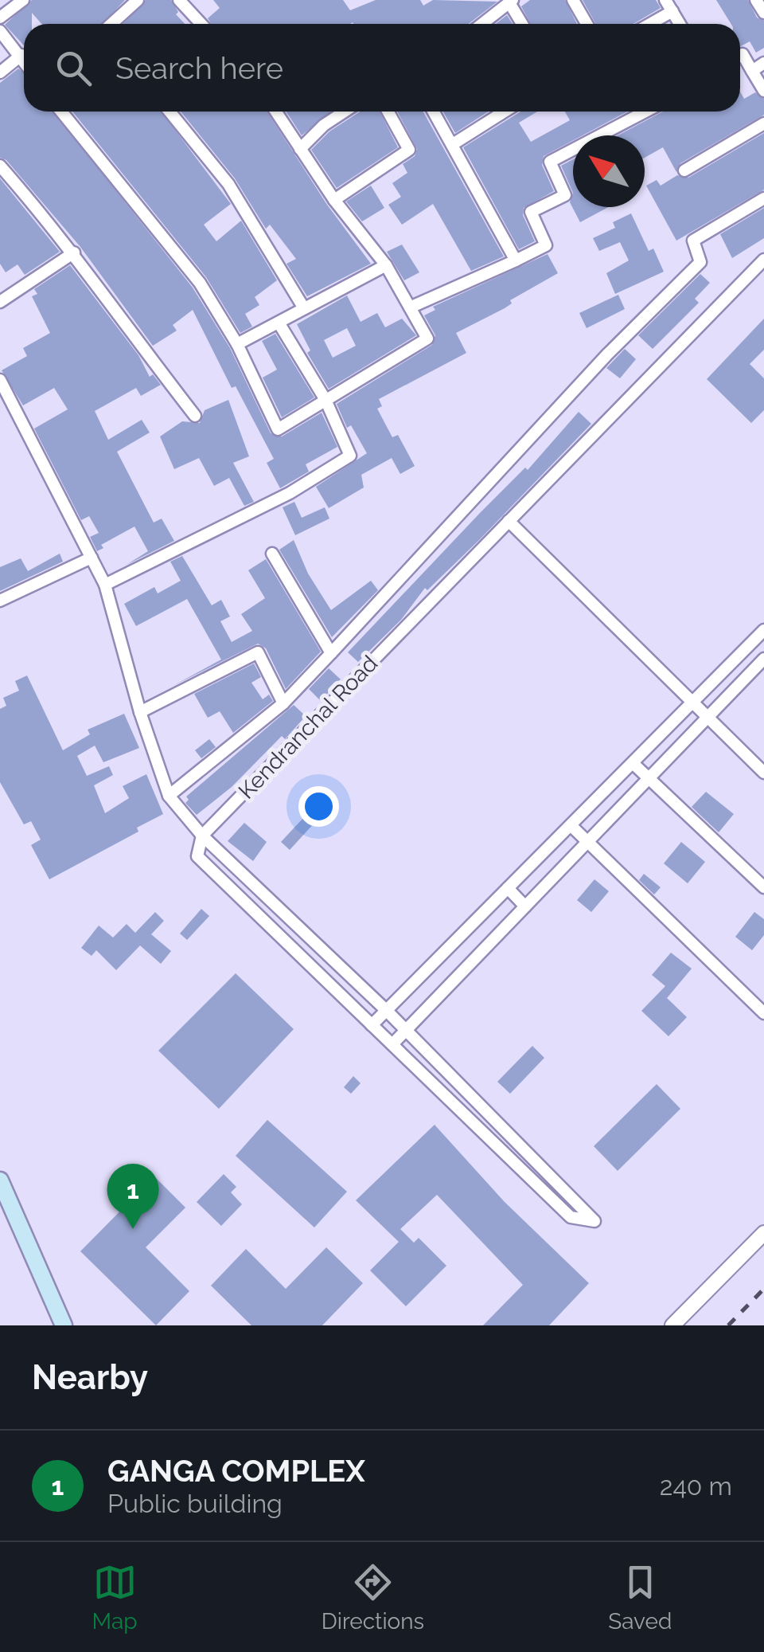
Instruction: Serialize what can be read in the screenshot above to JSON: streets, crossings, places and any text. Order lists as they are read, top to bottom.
{
  "streets": {
    "street": ["Kendranchal Road"]
  },
  "north": "top left",
  "page": {
    "search": "Search here",
    "pins": "1",
    "heading": "Nearby",
    "list": [
      {
        "mark": "1",
        "name": "GANGA COMPLEX",
        "note": "Public building",
        "value": "240 m"
      }
    ],
    "nav": ["Map", "Directions", "Saved"]
  }
}
